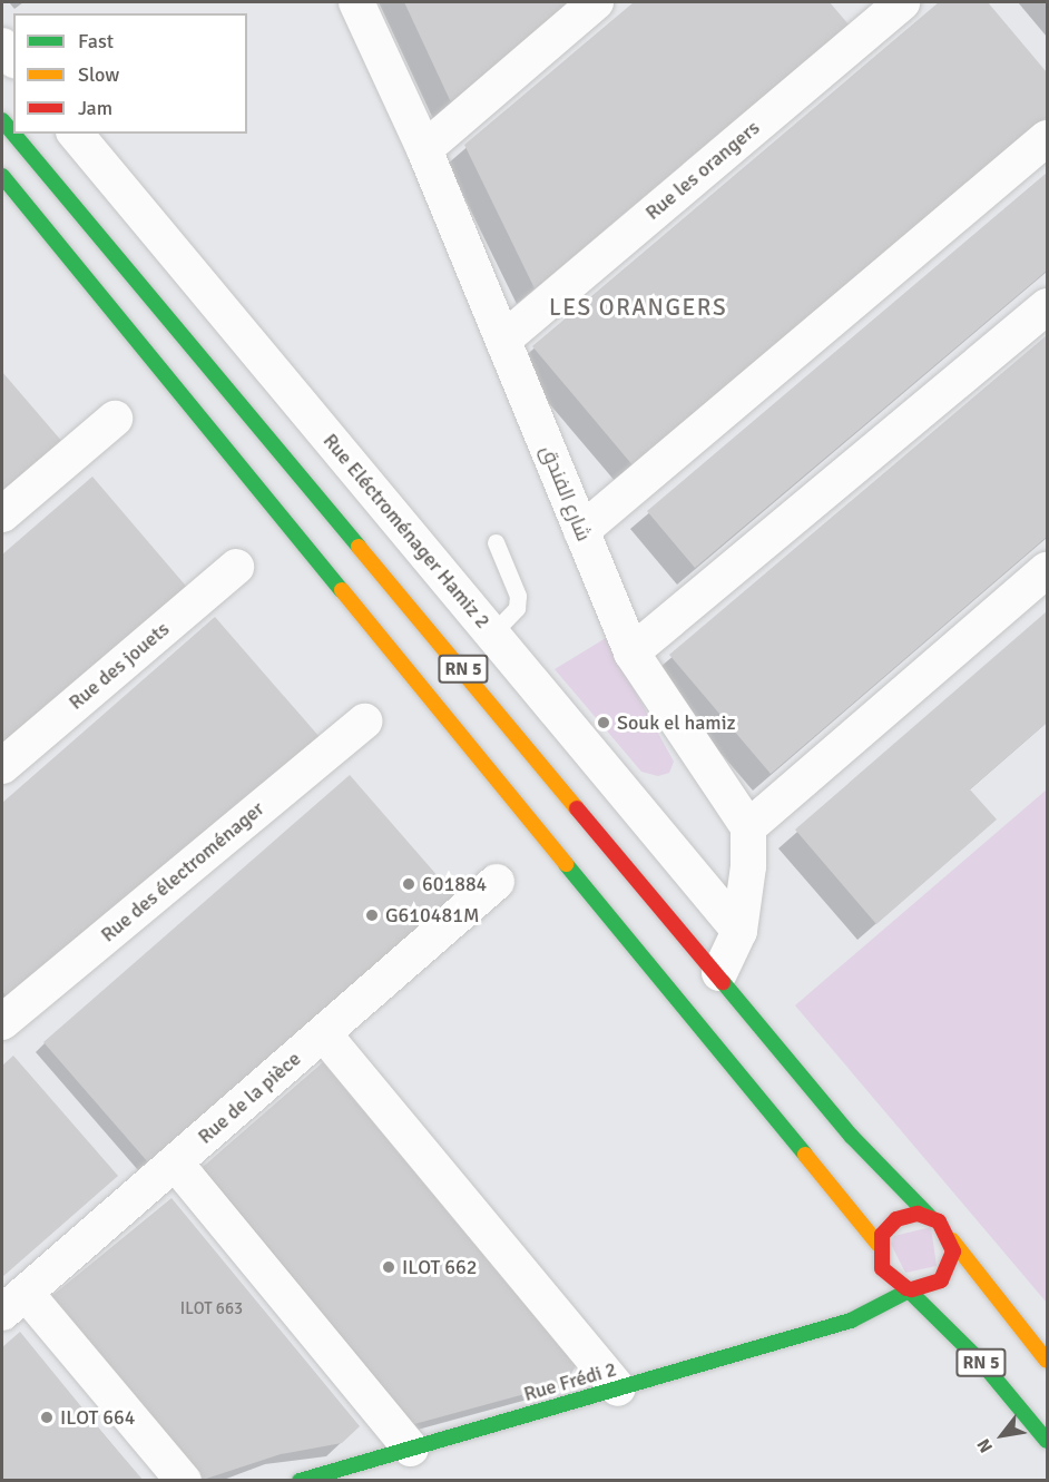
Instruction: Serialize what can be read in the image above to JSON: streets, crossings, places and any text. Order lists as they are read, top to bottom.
{
  "streets": {
    "main road": ["RN 5", "Rue Frédi 2"],
    "street": [
      "Rue les orangers",
      "شارع الفندق",
      "Rue Eléctroménager Hamiz 2",
      "Rue des jouets",
      "Rue des électroménager",
      "Rue de la pièce"
    ]
  },
  "crossings": [
    ["Rue les orangers", "شارع الفندق"],
    ["RN 5", "Rue Frédi 2"]
  ],
  "districts": ["LES ORANGERS"],
  "places": [
    "Souk el hamiz",
    "601884",
    "G610481M",
    "ILOT 662",
    "ILOT 664"
  ],
  "house_numbers": ["ILOT 663"],
  "legend": ["Fast", "Slow", "Jam"],
  "north": "bottom left"
}
